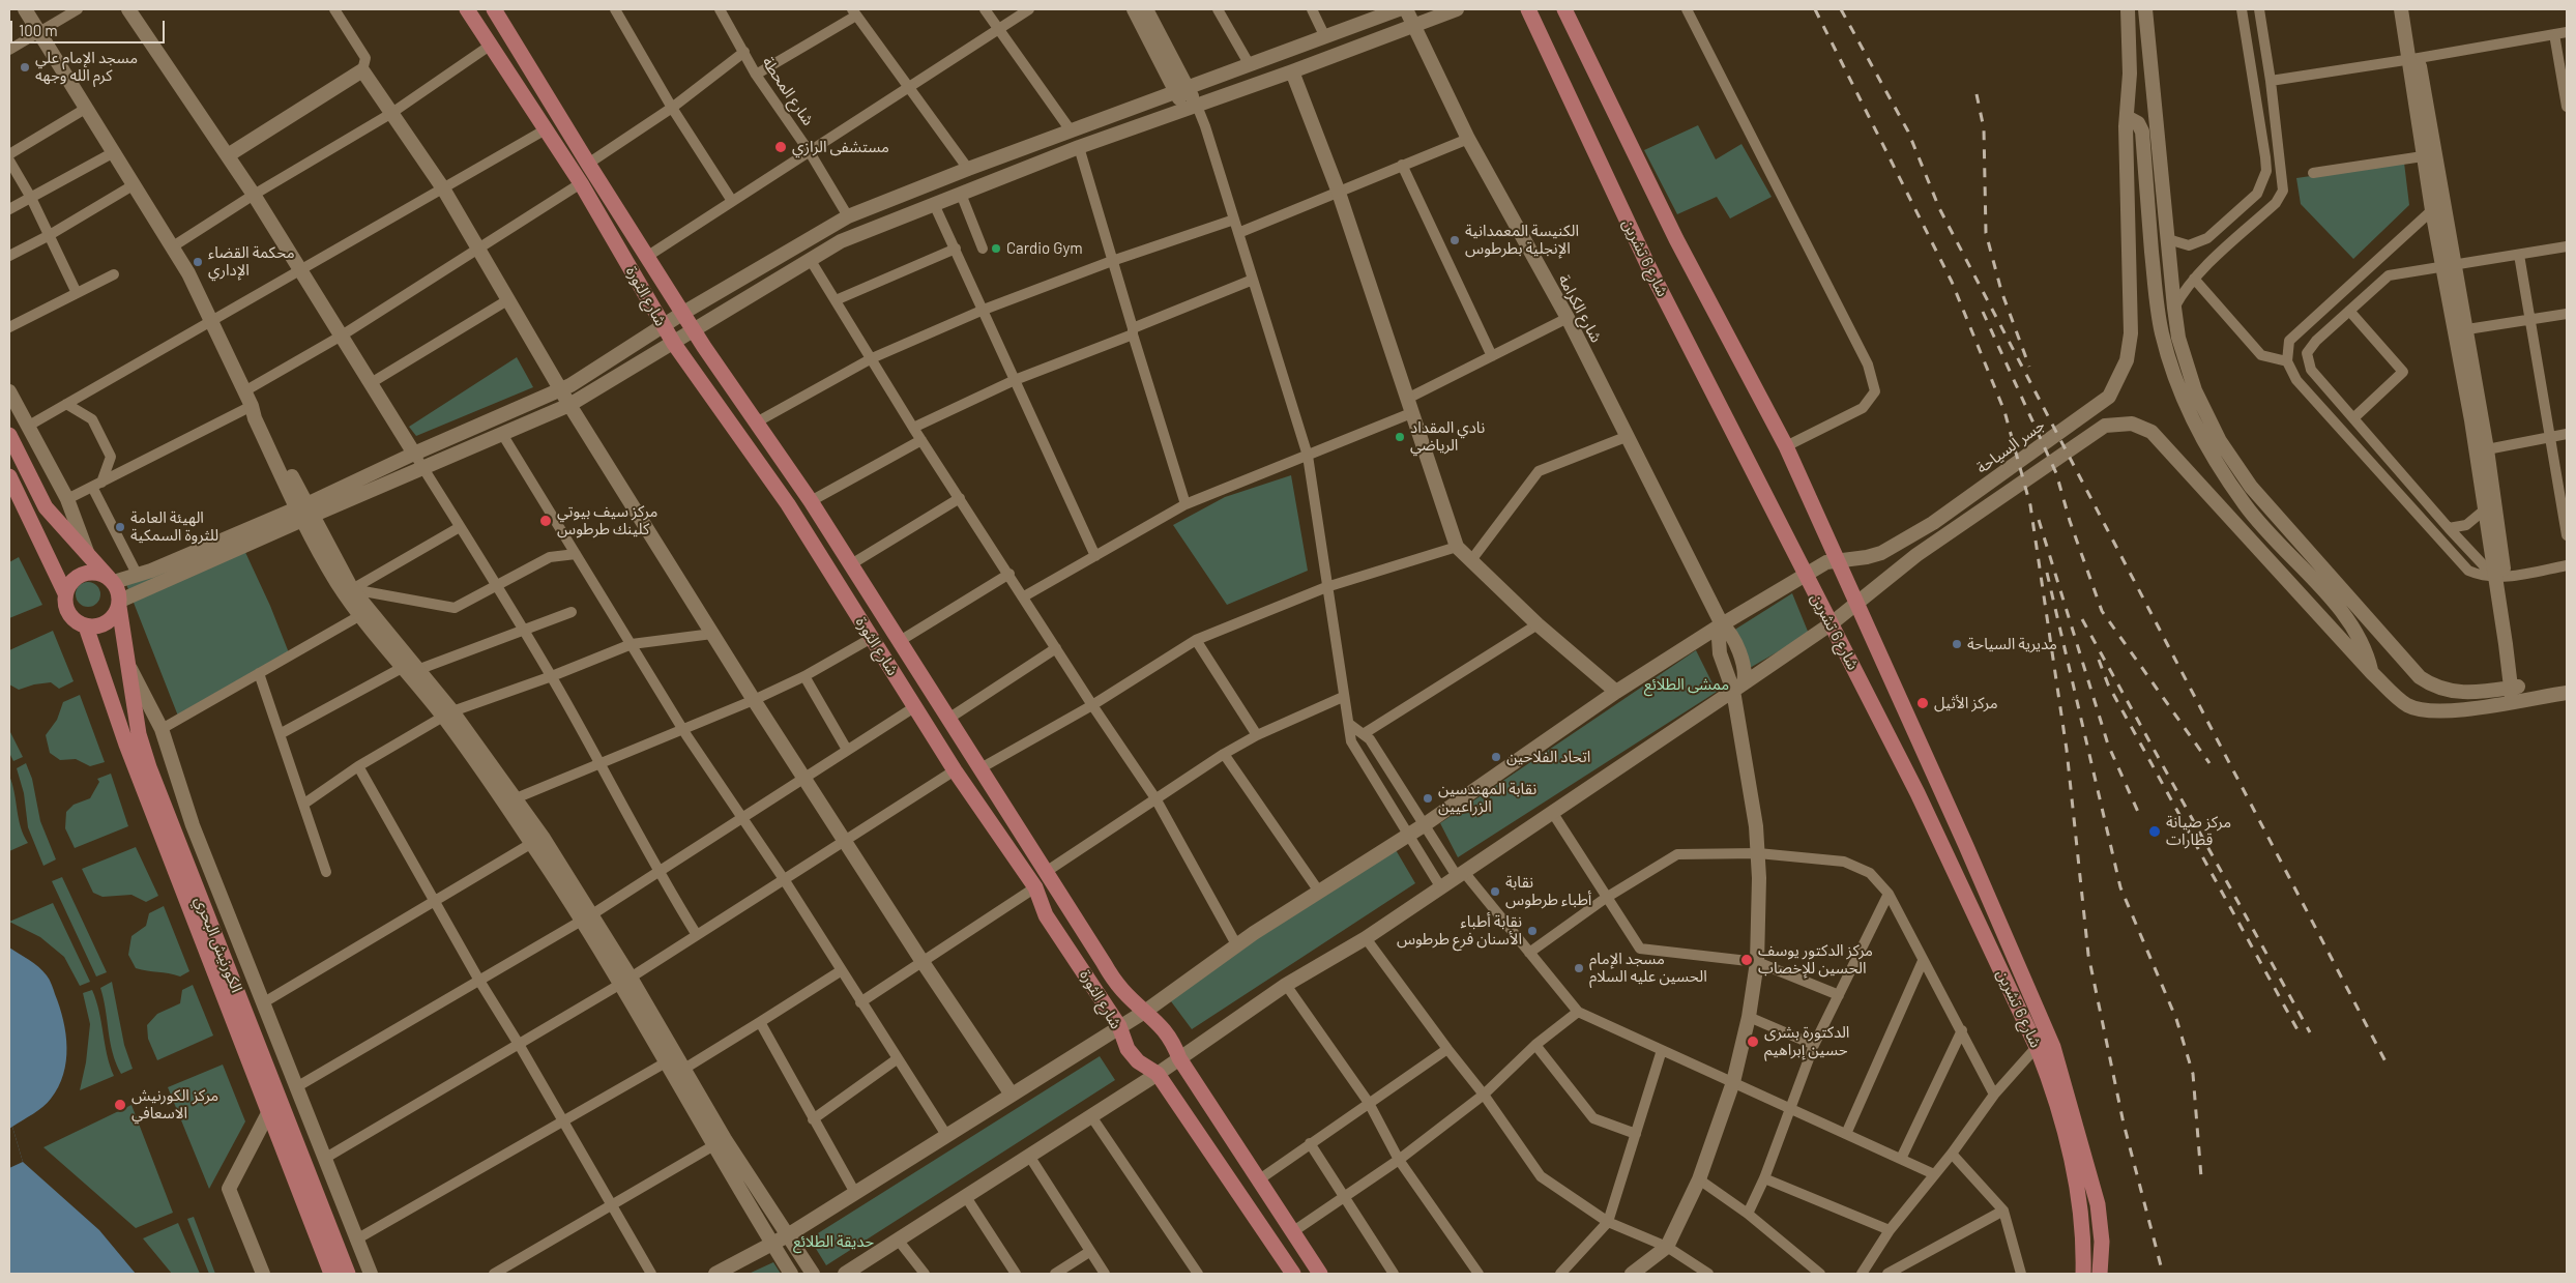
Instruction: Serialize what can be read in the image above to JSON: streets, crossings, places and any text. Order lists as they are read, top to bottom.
{
  "streets": {
    "main road": ["شارع 6 تشرين", "شارع الثورة", "الكورنيش البحري"],
    "street": ["شارع المحطة", "شارع الكرامة", "جسر السياحة"]
  },
  "crossings": [
    ["شارع 6 تشرين", "جسر السياحة"],
    ["شارع الثورة", "جسر السياحة"],
    ["شارع الكرامة", "جسر السياحة"]
  ],
  "parks": ["ممشى الطلائع", "حديقة الطلائع"],
  "places": [
    "مسجد الإمام علي كرم الله وجهه",
    "مستشفى الرازي",
    "الكنيسة المعمدانية الإنجلية بطرطوس",
    "Cardio Gym",
    "محكمة القضاء الإداري",
    "نادي المقداد الرياضي",
    "مركز سيف بيوتي كلينك طرطوس",
    "الهيئة العامة للثروة السمكية",
    "مديرية السياحة",
    "مركز الأثيل",
    "اتحاد الفلاحين",
    "نقابة المهندسين الزراعيين",
    "مركز صيانة قطارات",
    "نقابة أطباء طرطوس",
    "نقابة أطباء الأسنان فرع طرطوس",
    "مركز الدكتور يوسف الحسين للإخصاب",
    "مسجد الإمام الحسين عليه السلام",
    "الدكتورة بشرى حسين إبراهيم",
    "مركز الكورنيش الاسعافي"
  ],
  "scale_bar": "100 m"
}
